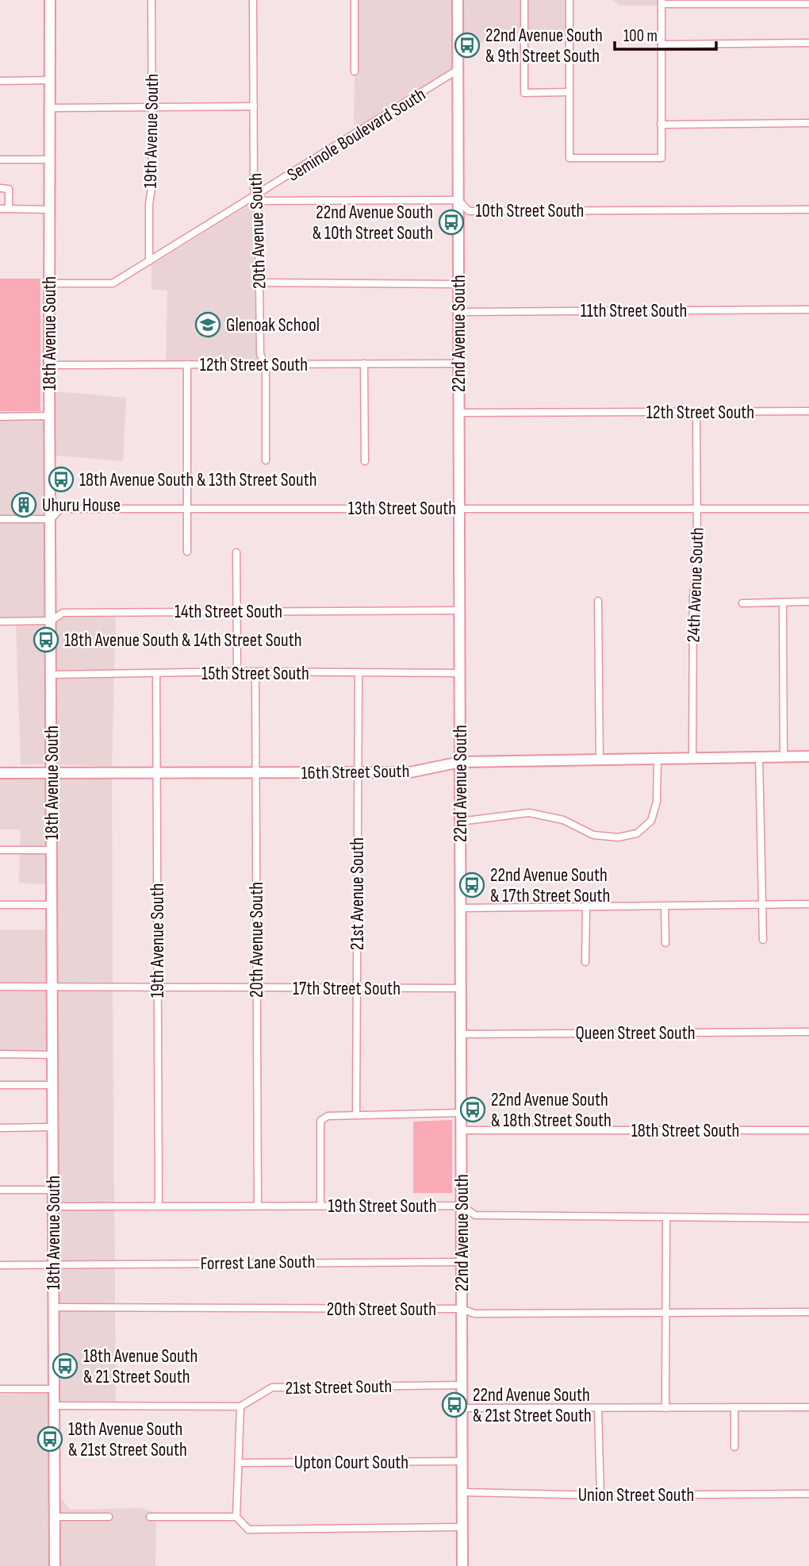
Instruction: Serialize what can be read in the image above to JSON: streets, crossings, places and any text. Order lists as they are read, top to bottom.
{
  "streets": {
    "street": [
      "19th Avenue South",
      "Seminole Boulevard South",
      "10th Street South",
      "20th Avenue South",
      "11th Street South",
      "18th Avenue South",
      "22nd Avenue South",
      "12th Street South",
      "13th Street South",
      "24th Avenue South",
      "14th Street South",
      "15th Street South",
      "16th Street South",
      "21st Avenue South",
      "17th Street South",
      "Queen Street South",
      "18th Street South",
      "19th Street South",
      "Forrest Lane South",
      "20th Street South",
      "21st Street South",
      "Upton Court South",
      "Union Street South"
    ]
  },
  "crossings": [
    ["19th Avenue South", "Seminole Boulevard South"],
    ["19th Avenue South", "15th Street South"],
    ["19th Avenue South", "16th Street South"],
    ["19th Avenue South", "17th Street South"],
    ["19th Avenue South", "19th Street South"],
    ["Seminole Boulevard South", "10th Street South"],
    ["Seminole Boulevard South", "20th Avenue South"],
    ["Seminole Boulevard South", "18th Avenue South"],
    ["Seminole Boulevard South", "22nd Avenue South"],
    ["10th Street South", "20th Avenue South"],
    ["10th Street South", "22nd Avenue South"],
    ["20th Avenue South", "12th Street South"],
    ["20th Avenue South", "15th Street South"],
    ["20th Avenue South", "16th Street South"],
    ["20th Avenue South", "17th Street South"],
    ["20th Avenue South", "19th Street South"],
    ["11th Street South", "22nd Avenue South"],
    ["18th Avenue South", "12th Street South"],
    ["18th Avenue South", "13th Street South"],
    ["18th Avenue South", "14th Street South"],
    ["18th Avenue South", "15th Street South"],
    ["18th Avenue South", "16th Street South"],
    ["18th Avenue South", "17th Street South"],
    ["18th Avenue South", "19th Street South"],
    ["18th Avenue South", "Forrest Lane South"],
    ["18th Avenue South", "20th Street South"],
    ["22nd Avenue South", "12th Street South"],
    ["22nd Avenue South", "13th Street South"],
    ["22nd Avenue South", "14th Street South"],
    ["22nd Avenue South", "15th Street South"],
    ["22nd Avenue South", "16th Street South"],
    ["22nd Avenue South", "17th Street South"],
    ["22nd Avenue South", "Queen Street South"],
    ["22nd Avenue South", "18th Street South"],
    ["22nd Avenue South", "19th Street South"],
    ["22nd Avenue South", "Forrest Lane South"],
    ["22nd Avenue South", "20th Street South"],
    ["22nd Avenue South", "21st Street South"],
    ["22nd Avenue South", "Upton Court South"],
    ["22nd Avenue South", "Union Street South"],
    ["12th Street South", "24th Avenue South"],
    ["13th Street South", "24th Avenue South"],
    ["24th Avenue South", "16th Street South"],
    ["15th Street South", "21st Avenue South"],
    ["16th Street South", "21st Avenue South"],
    ["21st Avenue South", "17th Street South"]
  ],
  "places": {
    "bus stop": [
      "22nd Avenue South & 9th Street South",
      "22nd Avenue South & 10th Street South",
      "18th Avenue South & 13th Street South",
      "18th Avenue South & 14th Street South",
      "22nd Avenue South & 17th Street South",
      "22nd Avenue South & 18th Street South",
      "18th Avenue South & 21 Street South",
      "22nd Avenue South & 21st Street South",
      "18th Avenue South & 21st Street South"
    ],
    "school or university": ["Glenoak School"],
    "building": ["Uhuru House"]
  },
  "scale_bar": "100 m"
}
